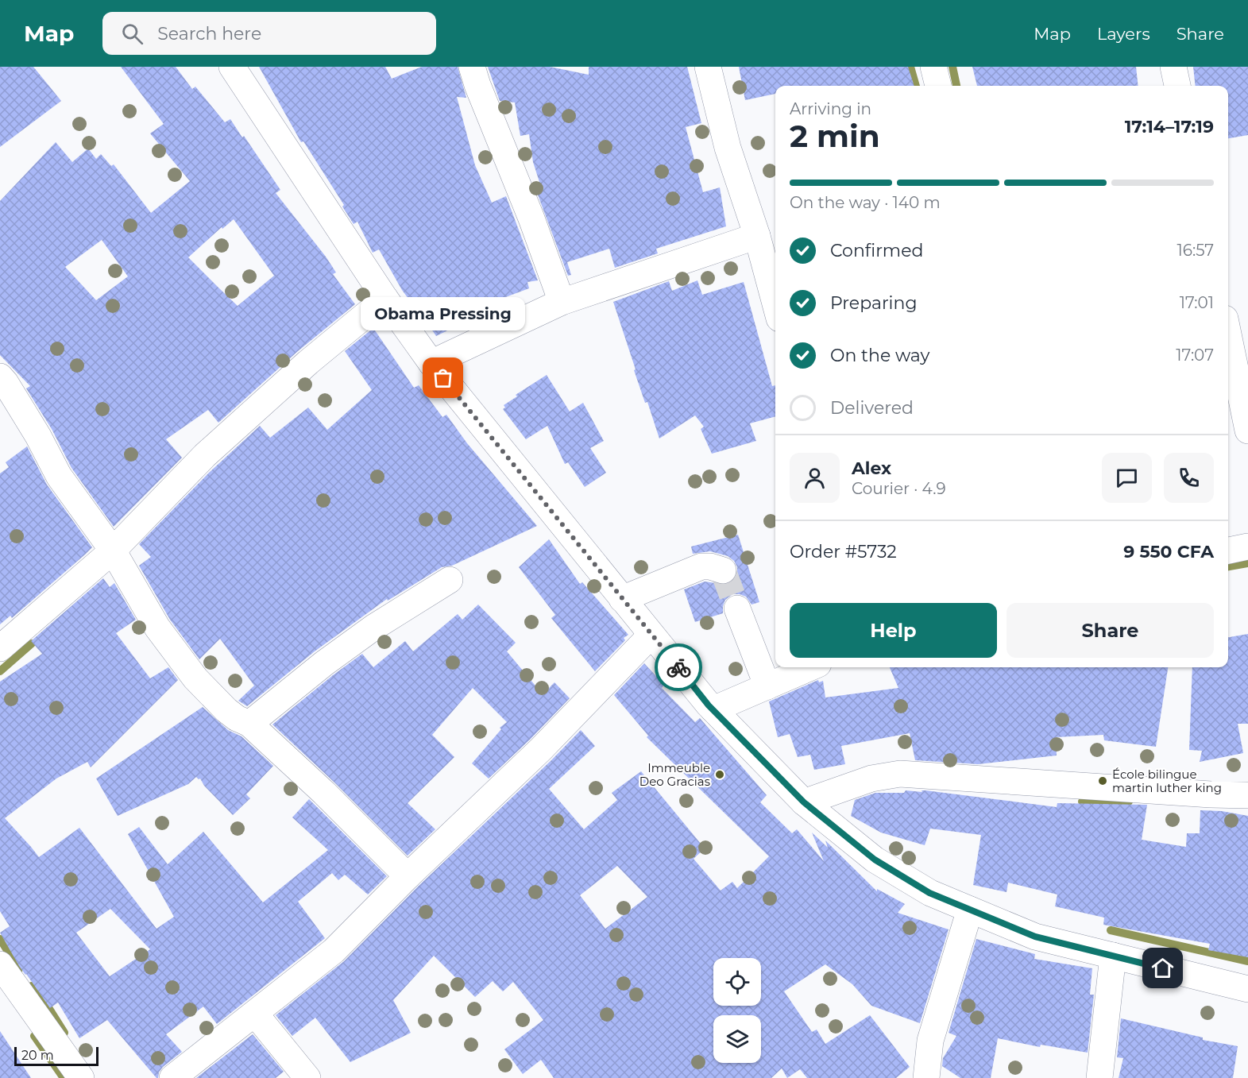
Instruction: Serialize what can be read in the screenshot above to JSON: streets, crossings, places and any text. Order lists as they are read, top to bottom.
{
  "places": ["Obama Pressing", "Immeuble Deo Gracias", "École bilingue martin luther king"],
  "scale_bar": "20 m",
  "page": {
    "header": "Map",
    "search": "Search here",
    "nav": ["Map", "Layers", "Share"],
    "heading": ["2 min", "Arriving in", "17:14–17:19"],
    "panel": [
      "Alex",
      "Courier · 4.9",
      "Order #5732",
      "9 550 CFA"
    ],
    "bar": "On the way · 140 m",
    "list": [
      ["Confirmed", "16:57"],
      ["Preparing", "17:01"],
      ["On the way", "17:07"],
      "Delivered"
    ],
    "bubble": "Obama Pressing",
    "buttons": ["Help", "Share"],
    "scale": "20 m"
  }
}
